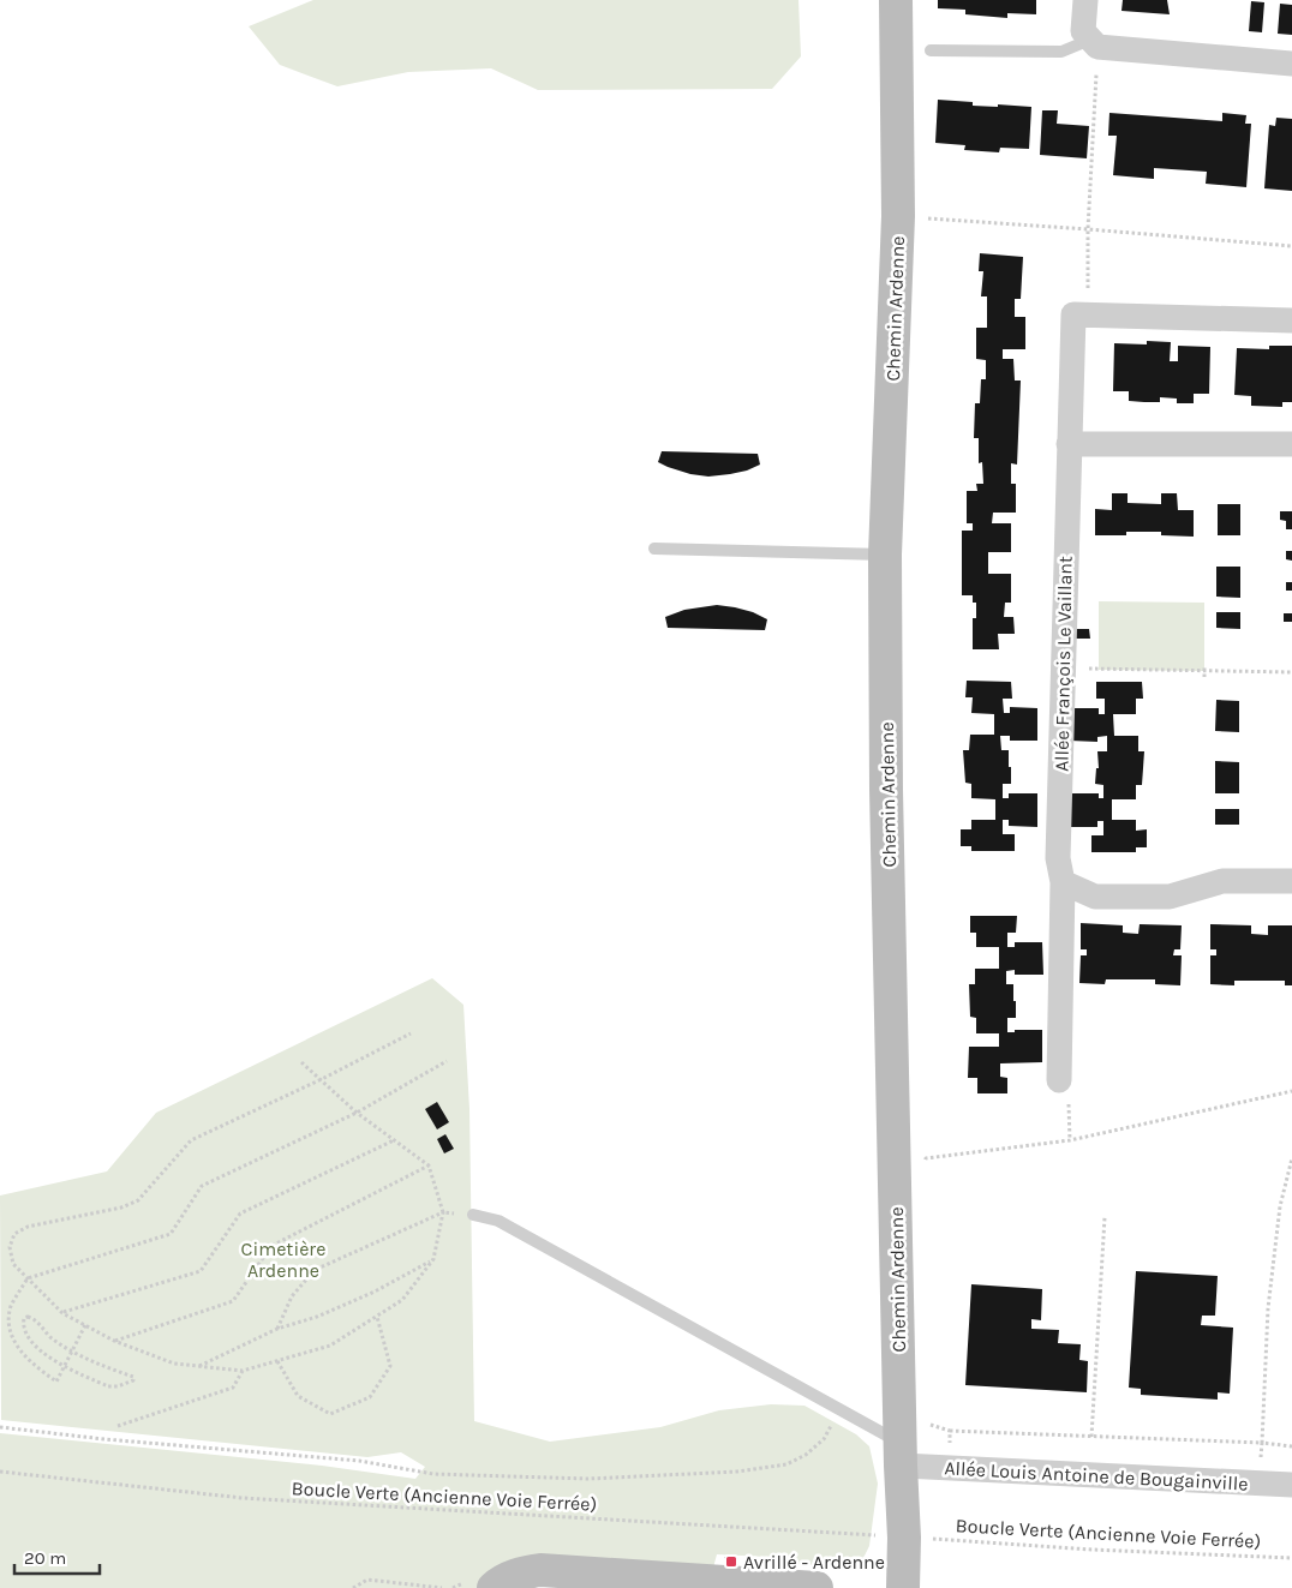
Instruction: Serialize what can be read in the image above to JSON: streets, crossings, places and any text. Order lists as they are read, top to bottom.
{
  "streets": {
    "street": ["Chemin Ardenne", "Allée François Le Vaillant", "Allée Louis Antoine de Bougainville"],
    "path": ["Boucle Verte (Ancienne Voie Ferrée)"]
  },
  "crossings": [
    ["Chemin Ardenne", "Allée Louis Antoine de Bougainville"]
  ],
  "parks": ["Cimetière Ardenne"],
  "places": {
    "transit": ["Avrillé - Ardenne"]
  },
  "scale_bar": "20 m"
}
